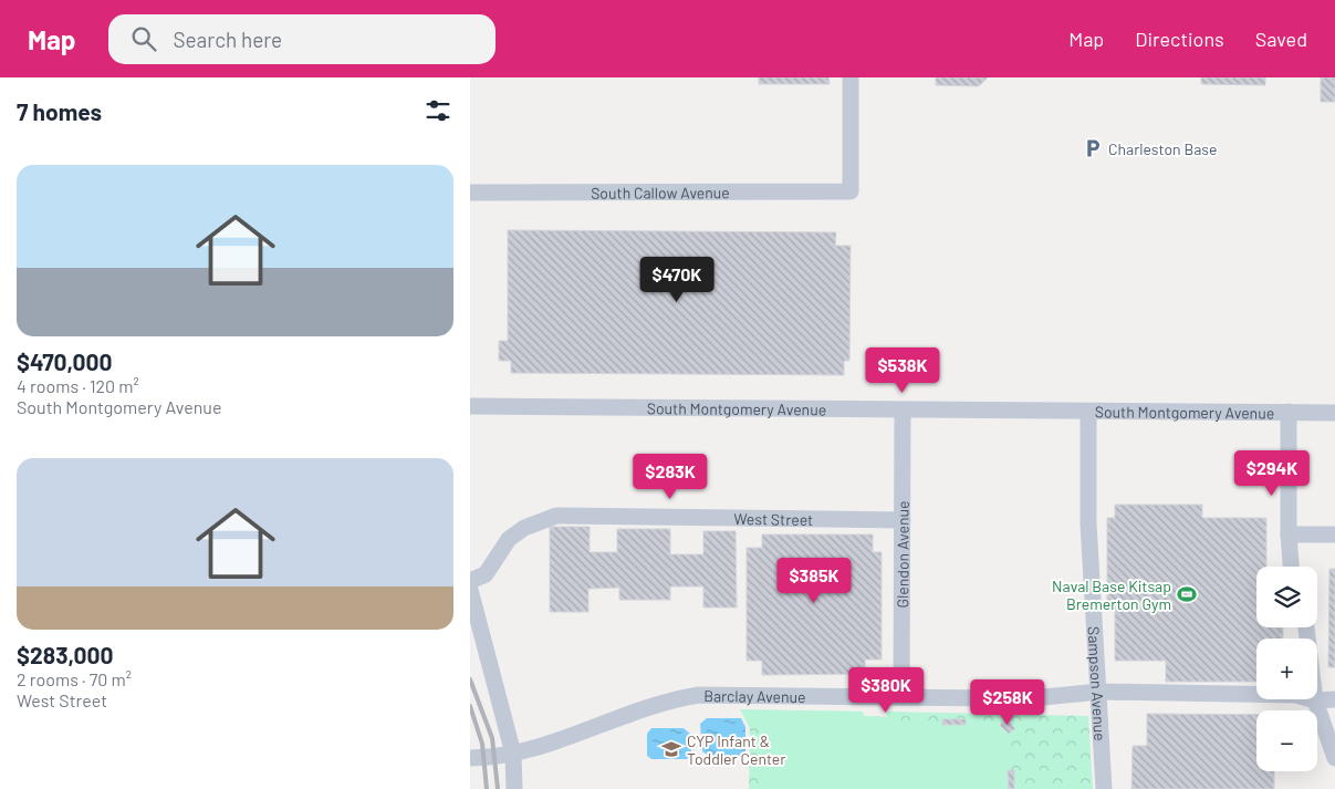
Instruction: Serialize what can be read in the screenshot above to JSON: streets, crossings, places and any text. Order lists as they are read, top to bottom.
{
  "streets": {
    "street": [
      "South Callow Avenue",
      "South Montgomery Avenue",
      "West Street",
      "Glendon Avenue",
      "Sampson Avenue",
      "Barclay Avenue"
    ]
  },
  "crossings": [
    ["South Montgomery Avenue", "Glendon Avenue"],
    ["South Montgomery Avenue", "Sampson Avenue"],
    ["West Street", "Glendon Avenue"],
    ["Glendon Avenue", "Barclay Avenue"],
    ["Sampson Avenue", "Barclay Avenue"]
  ],
  "places": {
    "parking": ["Charleston Base"],
    "sports": ["Naval Base Kitsap Bremerton Gym"],
    "school or university": ["CYP Infant & Toddler Center"]
  },
  "page": {
    "header": "Map",
    "search": "Search here",
    "nav": ["Map", "Directions", "Saved"],
    "heading": "7 homes",
    "list": [
      {
        "name": "$470,000",
        "note": "4 rooms · 120 m² · South Montgomery Avenue"
      },
      {
        "name": "$283,000",
        "note": "2 rooms · 70 m² · West Street"
      }
    ],
    "price": [
      "$470K",
      "$538K",
      "$294K",
      "$283K",
      "$385K",
      "$380K",
      "$258K"
    ],
    "map_buttons": ["+", "−"]
  }
}
